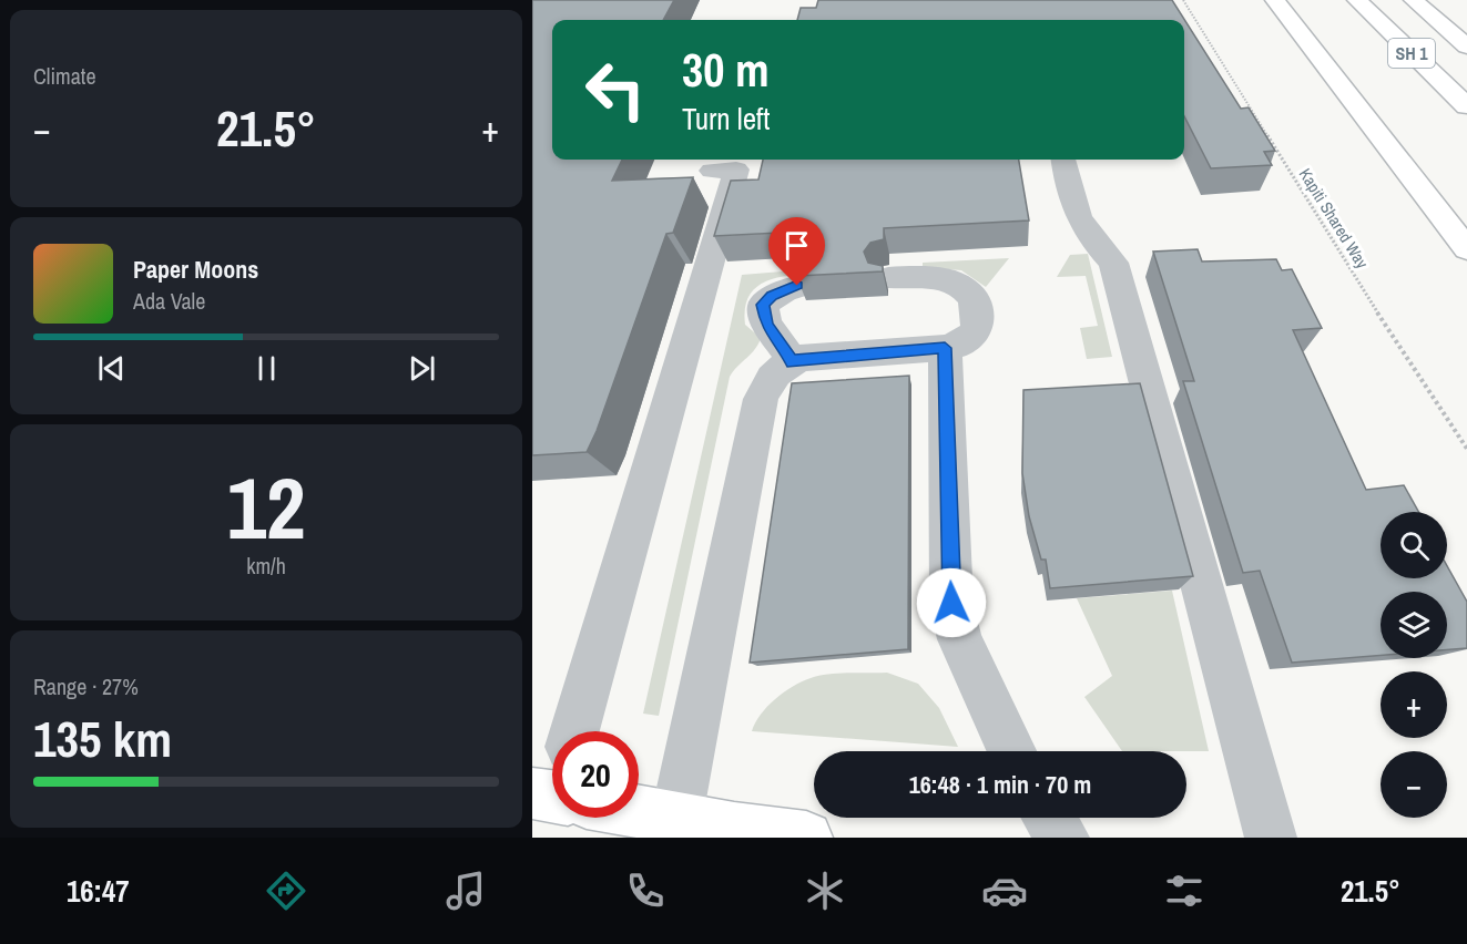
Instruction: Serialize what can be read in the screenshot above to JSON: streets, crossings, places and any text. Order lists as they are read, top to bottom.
{
  "streets": {
    "main road": ["SH 1"],
    "path": ["Kapiti Shared Way"]
  },
  "page": {
    "tile": [
      "Climate",
      ["12", "km/h"],
      ["Range · 27%", "135 km"]
    ],
    "turn": ["30 m", "Turn left"],
    "heat": ["−", "21.5°", "+"],
    "song": ["Paper Moons", "Ada Vale"],
    "map_buttons": ["+", "−"],
    "limit": "20",
    "trip": "16:48 · 1 min · 70 m",
    "tabs": ["16:47", "21.5°"]
  }
}
